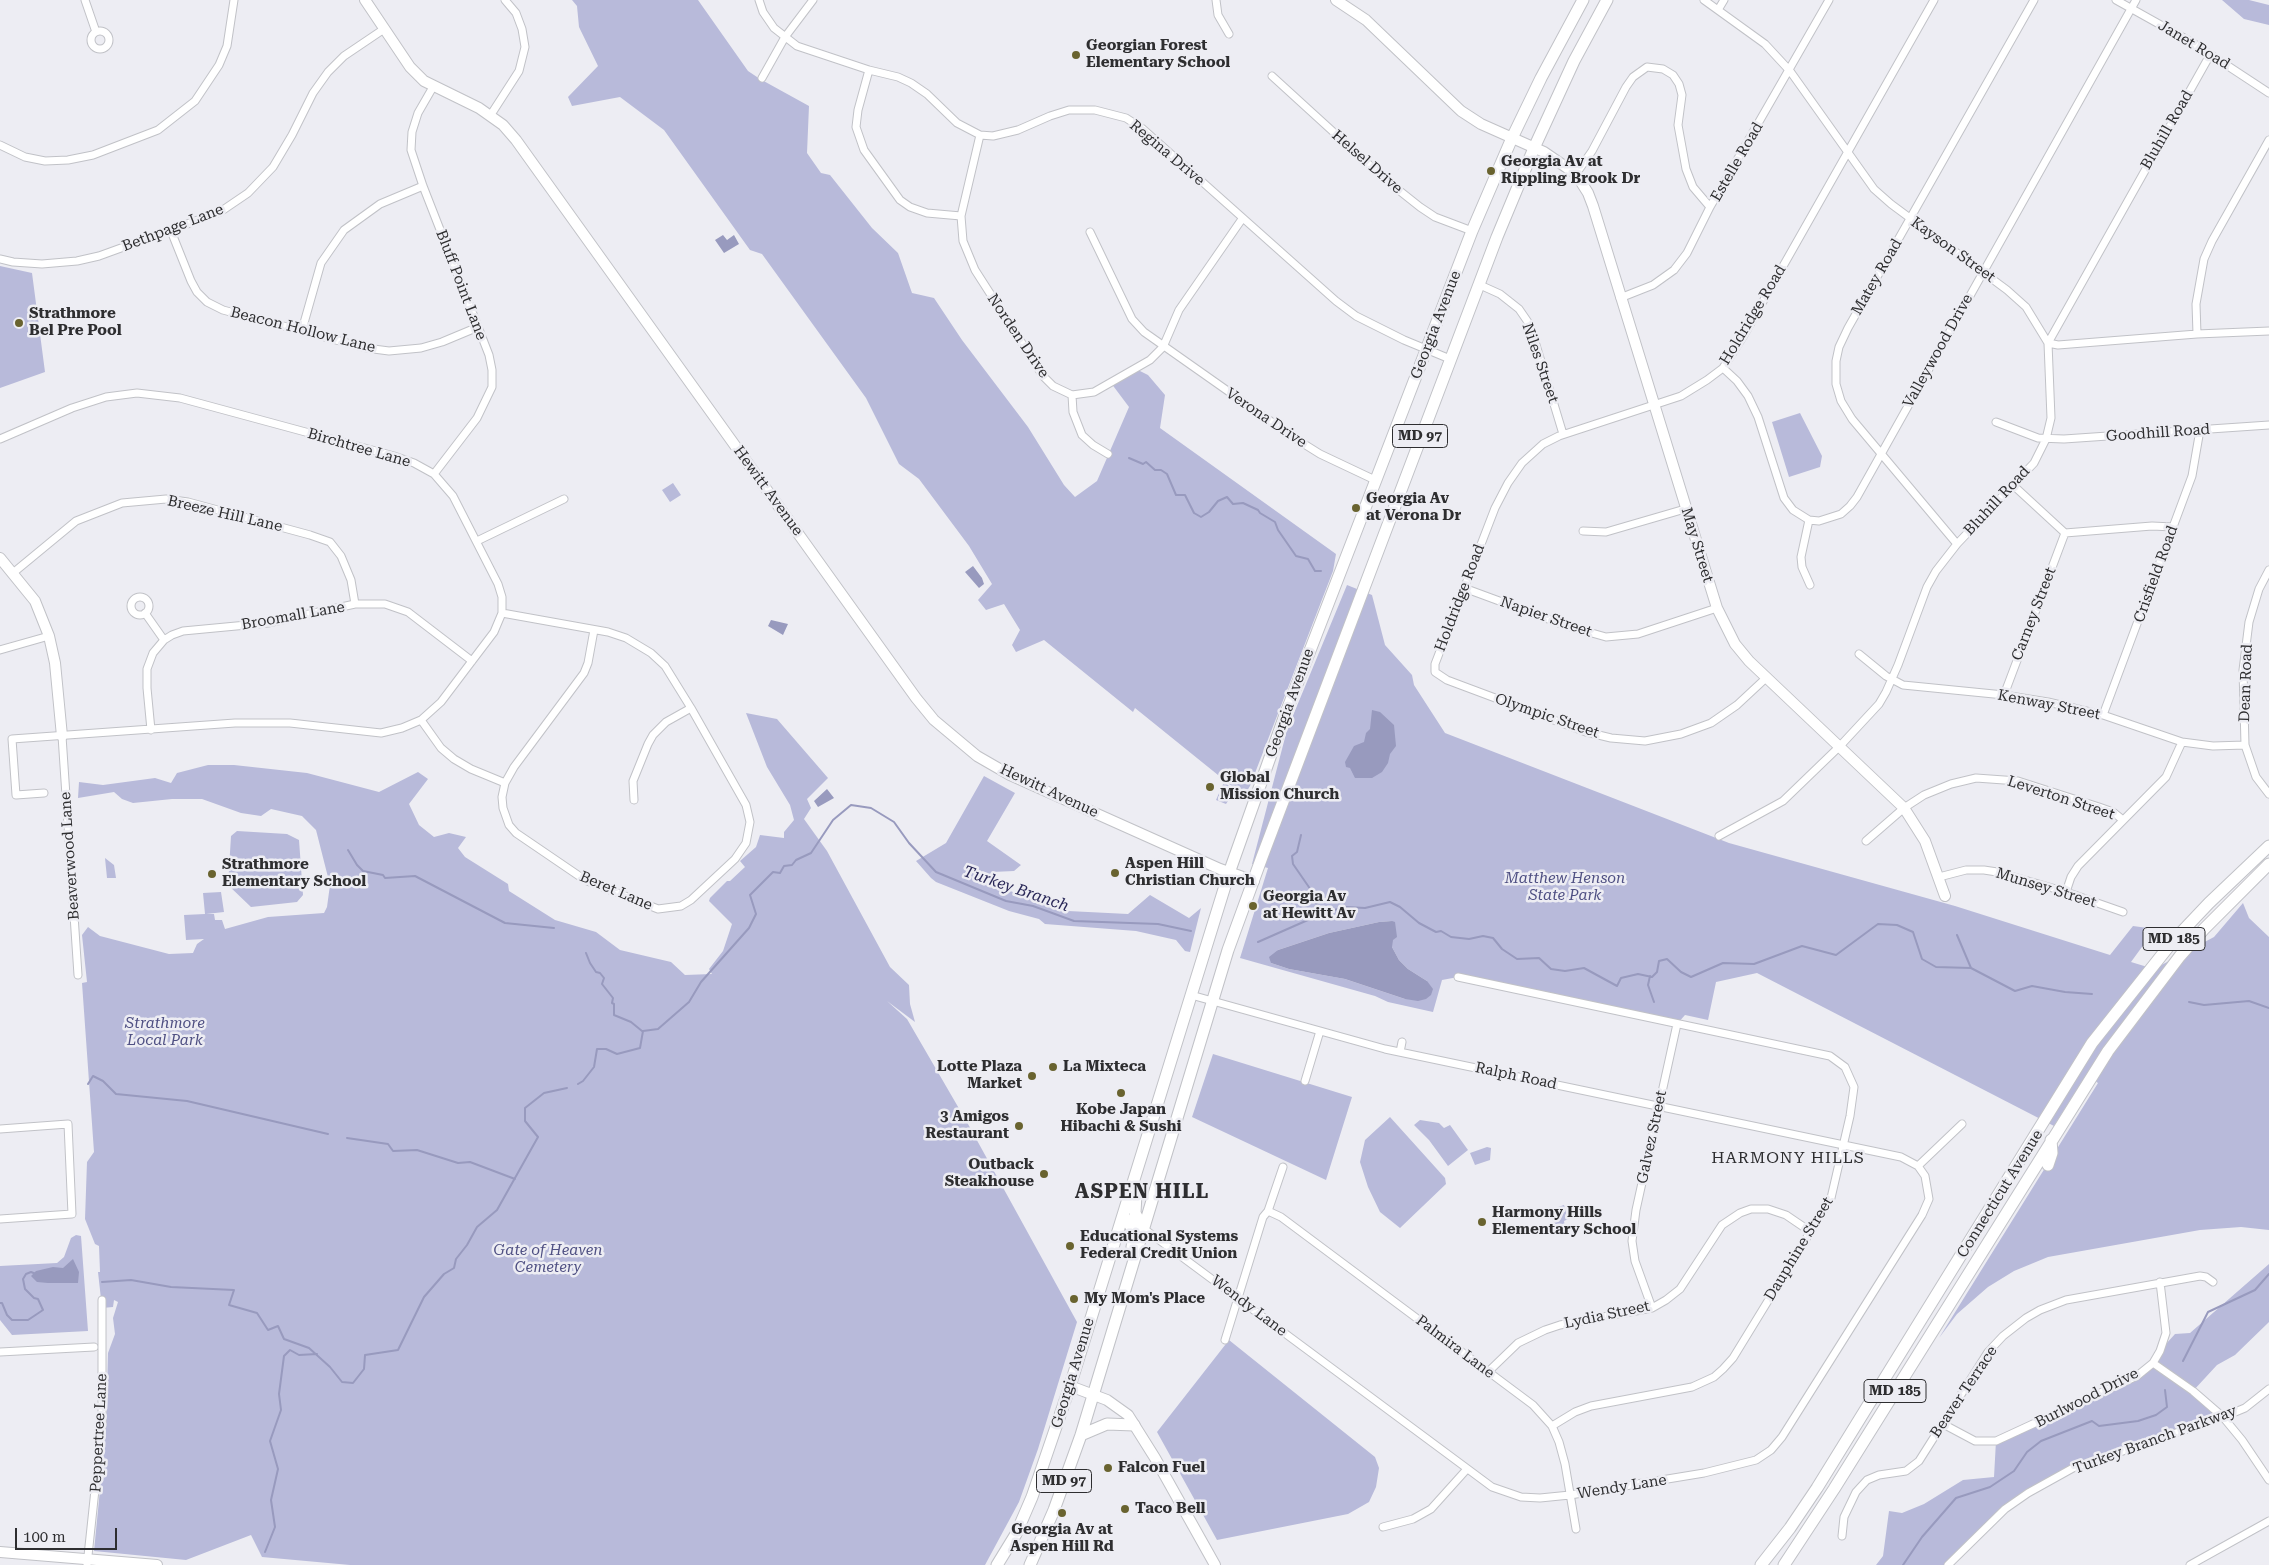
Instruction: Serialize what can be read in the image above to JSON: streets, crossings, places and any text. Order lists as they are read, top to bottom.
{
  "streets": {
    "main road": [
      "Georgia Avenue",
      "MD 97",
      "MD 185",
      "Connecticut Avenue"
    ],
    "street": [
      "Janet Road",
      "Bluhill Road",
      "Regina Drive",
      "Helsel Drive",
      "Estelle Road",
      "Bethpage Lane",
      "Kayson Street",
      "Matey Road",
      "Bluff Point Lane",
      "Holdridge Road",
      "Beacon Hollow Lane",
      "Norden Drive",
      "Valleywood Drive",
      "Niles Street",
      "Verona Drive",
      "Goodhill Road",
      "Birchtree Lane",
      "Hewitt Avenue",
      "Breeze Hill Lane",
      "May Street",
      "Crisfield Road",
      "Carney Street",
      "Broomall Lane",
      "Napier Street",
      "Dean Road",
      "Kenway Street",
      "Olympic Street",
      "Leverton Street",
      "Beaverwood Lane",
      "Munsey Street",
      "Beret Lane",
      "Ralph Road",
      "Galvez Street",
      "Dauphine Street",
      "Wendy Lane",
      "Lydia Street",
      "Palmira Lane",
      "Beaver Terrace",
      "Burlwood Drive",
      "Peppertree Lane",
      "Turkey Branch Parkway"
    ]
  },
  "crossings": [
    ["Janet Road", "Bluhill Road"],
    ["Janet Road", "Valleywood Drive"],
    ["Bluhill Road", "Kayson Street"],
    ["Bluhill Road", "Matey Road"],
    ["Bluhill Road", "Goodhill Road"],
    ["Bluhill Road", "May Street"],
    ["Bluhill Road", "Kenway Street"],
    ["Regina Drive", "Georgia Avenue"],
    ["Regina Drive", "Norden Drive"],
    ["Helsel Drive", "Georgia Avenue"],
    ["Estelle Road", "Kayson Street"],
    ["Estelle Road", "May Street"],
    ["Bethpage Lane", "Beacon Hollow Lane"],
    ["Bethpage Lane", "Hewitt Avenue"],
    ["Kayson Street", "Matey Road"],
    ["Kayson Street", "Holdridge Road"],
    ["Kayson Street", "Valleywood Drive"],
    ["Matey Road", "Valleywood Drive"],
    ["Bluff Point Lane", "Beacon Hollow Lane"],
    ["Bluff Point Lane", "Birchtree Lane"],
    ["Bluff Point Lane", "Hewitt Avenue"],
    ["Holdridge Road", "Niles Street"],
    ["Holdridge Road", "May Street"],
    ["Holdridge Road", "Napier Street"],
    ["Holdridge Road", "Olympic Street"],
    ["Georgia Avenue", "Niles Street"],
    ["Georgia Avenue", "Verona Drive"],
    ["Georgia Avenue", "Hewitt Avenue"],
    ["Georgia Avenue", "May Street"],
    ["Georgia Avenue", "Ralph Road"],
    ["Georgia Avenue", "Wendy Lane"],
    ["Goodhill Road", "Crisfield Road"],
    ["Birchtree Lane", "Beret Lane"],
    ["Breeze Hill Lane", "Broomall Lane"],
    ["Breeze Hill Lane", "Beaverwood Lane"],
    ["May Street", "Napier Street"],
    ["May Street", "Olympic Street"],
    ["May Street", "Leverton Street"],
    ["May Street", "Munsey Street"],
    ["Crisfield Road", "Kenway Street"],
    ["Carney Street", "Kenway Street"],
    ["Dean Road", "Kenway Street"],
    ["Ralph Road", "Galvez Street"],
    ["Ralph Road", "Dauphine Street"],
    ["Galvez Street", "Dauphine Street"],
    ["Galvez Street", "Lydia Street"],
    ["Dauphine Street", "Lydia Street"],
    ["Dauphine Street", "Palmira Lane"],
    ["Wendy Lane", "Palmira Lane"],
    ["Lydia Street", "Palmira Lane"],
    ["Beaver Terrace", "Burlwood Drive"]
  ],
  "districts": ["HARMONY HILLS", "ASPEN HILL"],
  "water": ["Turkey Branch"],
  "parks": ["Matthew Henson State Park", "Strathmore Local Park", "Gate of Heaven Cemetery"],
  "places": [
    "Georgian Forest Elementary School",
    "Georgia Av at Rippling Brook Dr",
    "Strathmore Bel Pre Pool",
    "Georgia Av at Verona Dr",
    "Global Mission Church",
    "Aspen Hill Christian Church",
    "Strathmore Elementary School",
    "Georgia Av at Hewitt Av",
    "La Mixteca",
    "Lotte Plaza Market",
    "Kobe Japan Hibachi & Sushi",
    "3 Amigos Restaurant",
    "Outback Steakhouse",
    "Harmony Hills Elementary School",
    "Educational Systems Federal Credit Union",
    "My Mom's Place",
    "Falcon Fuel",
    "Taco Bell",
    "Georgia Av at Aspen Hill Rd"
  ],
  "scale_bar": "100 m"
}
